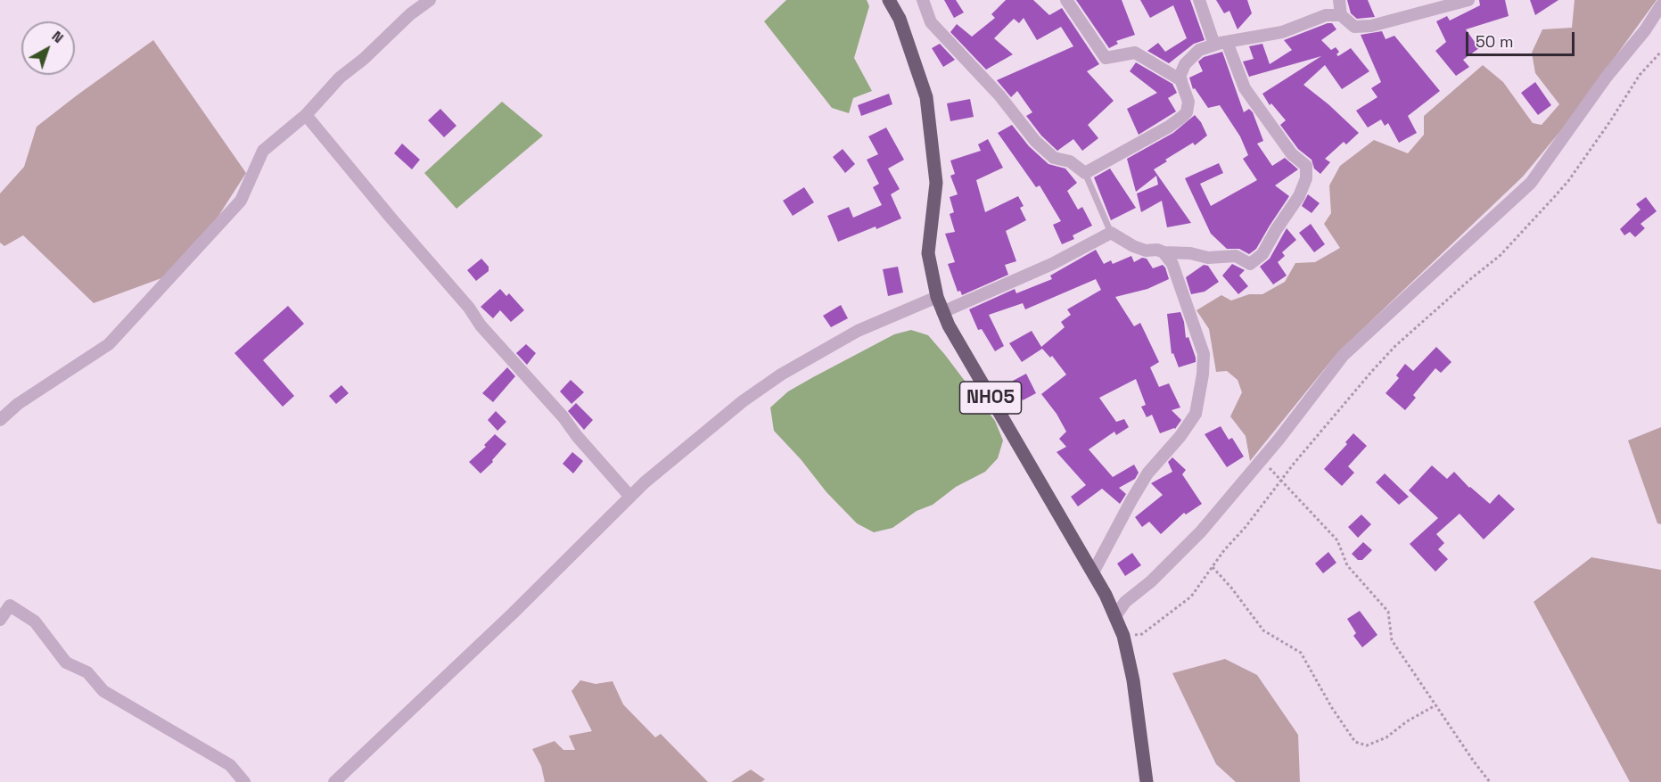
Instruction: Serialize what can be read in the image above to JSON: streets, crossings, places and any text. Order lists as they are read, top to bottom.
{
  "streets": {
    "main road": ["NH05"]
  },
  "scale_bar": "50 m",
  "north": "top right"
}
